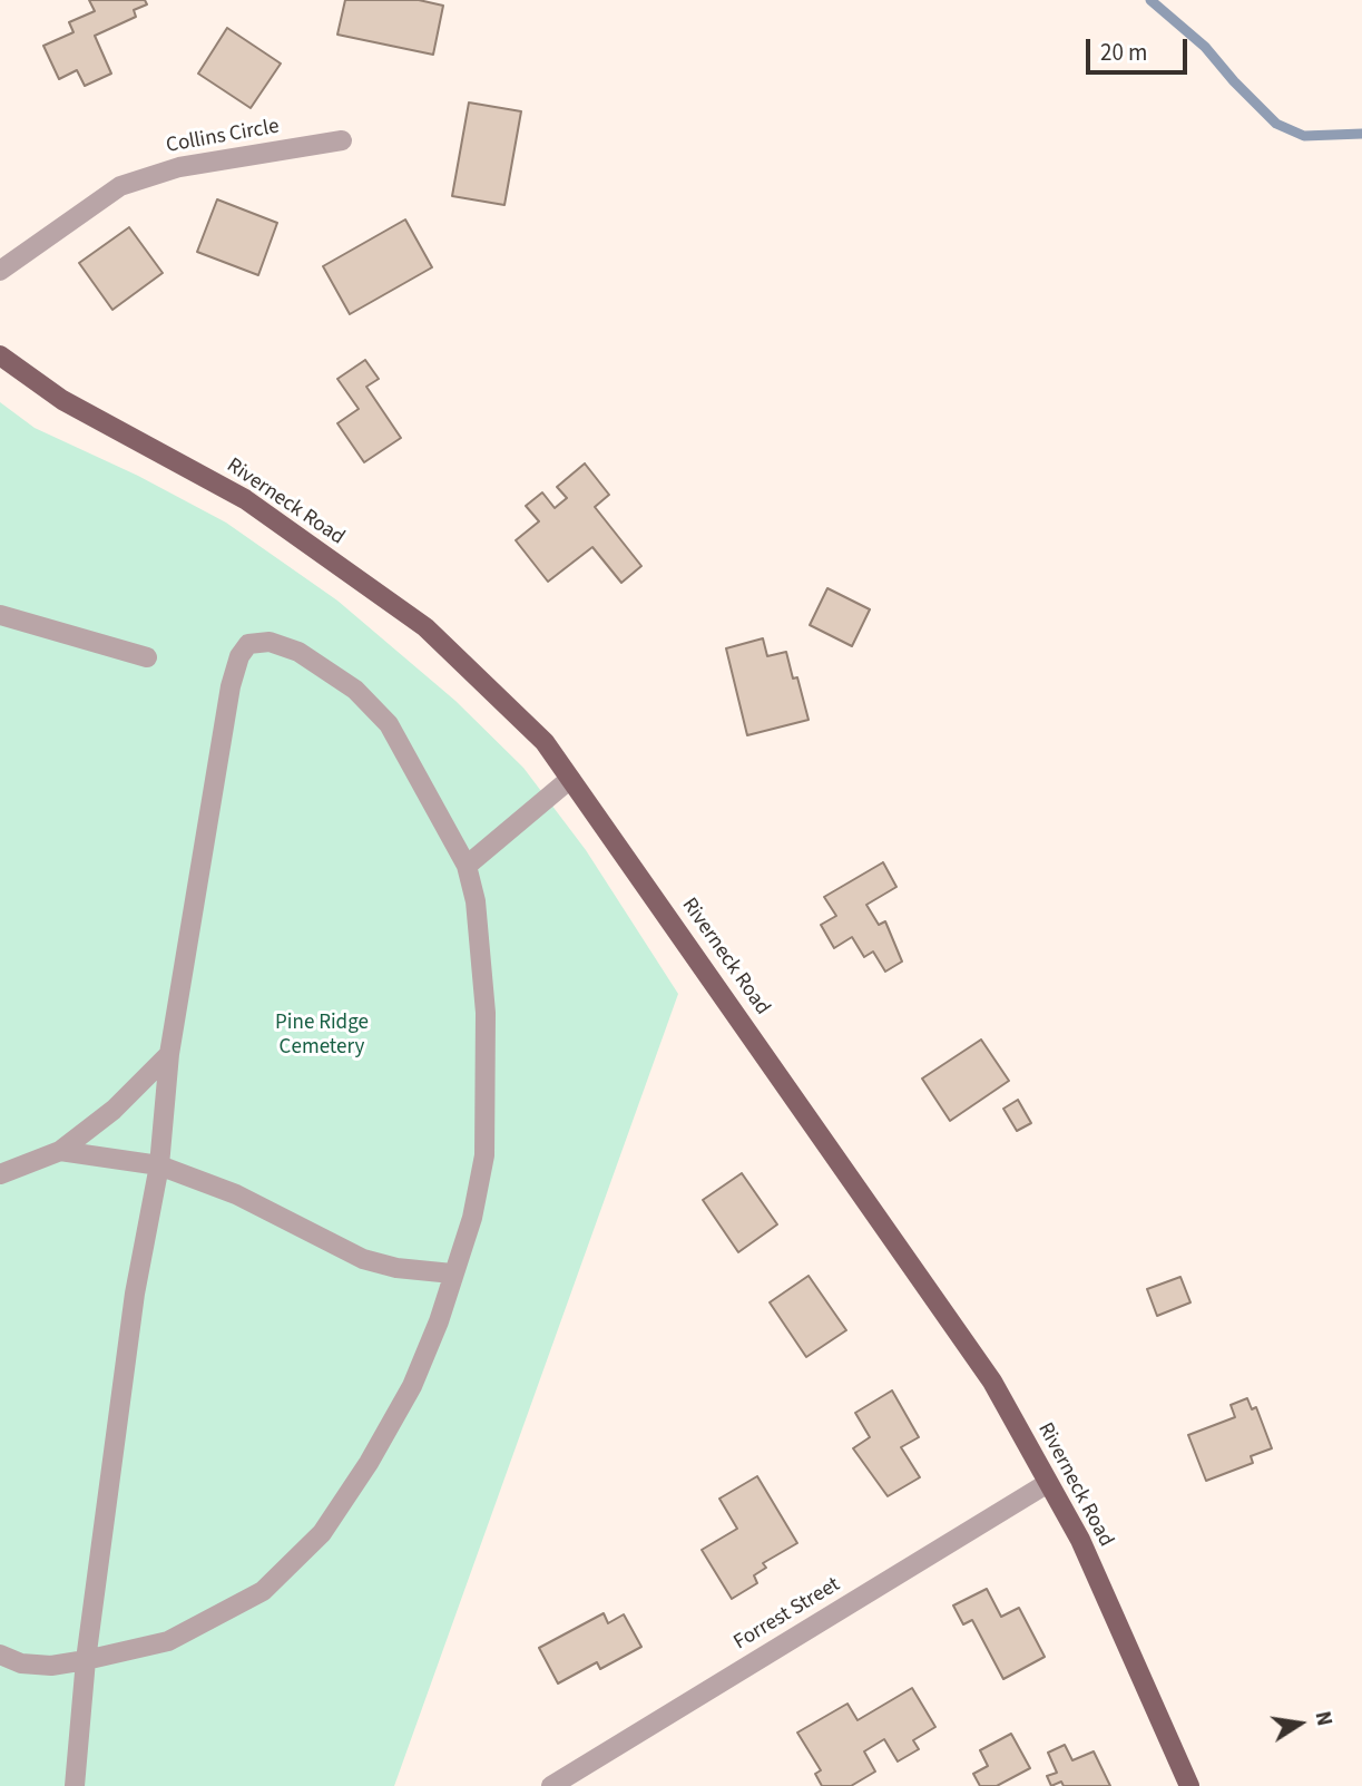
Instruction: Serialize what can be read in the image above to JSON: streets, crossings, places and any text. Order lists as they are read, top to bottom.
{
  "streets": {
    "main road": ["Riverneck Road"],
    "street": ["Collins Circle", "Forrest Street"]
  },
  "crossings": [
    ["Riverneck Road", "Forrest Street"]
  ],
  "parks": ["Pine Ridge Cemetery"],
  "scale_bar": "20 m",
  "north": "right"
}
